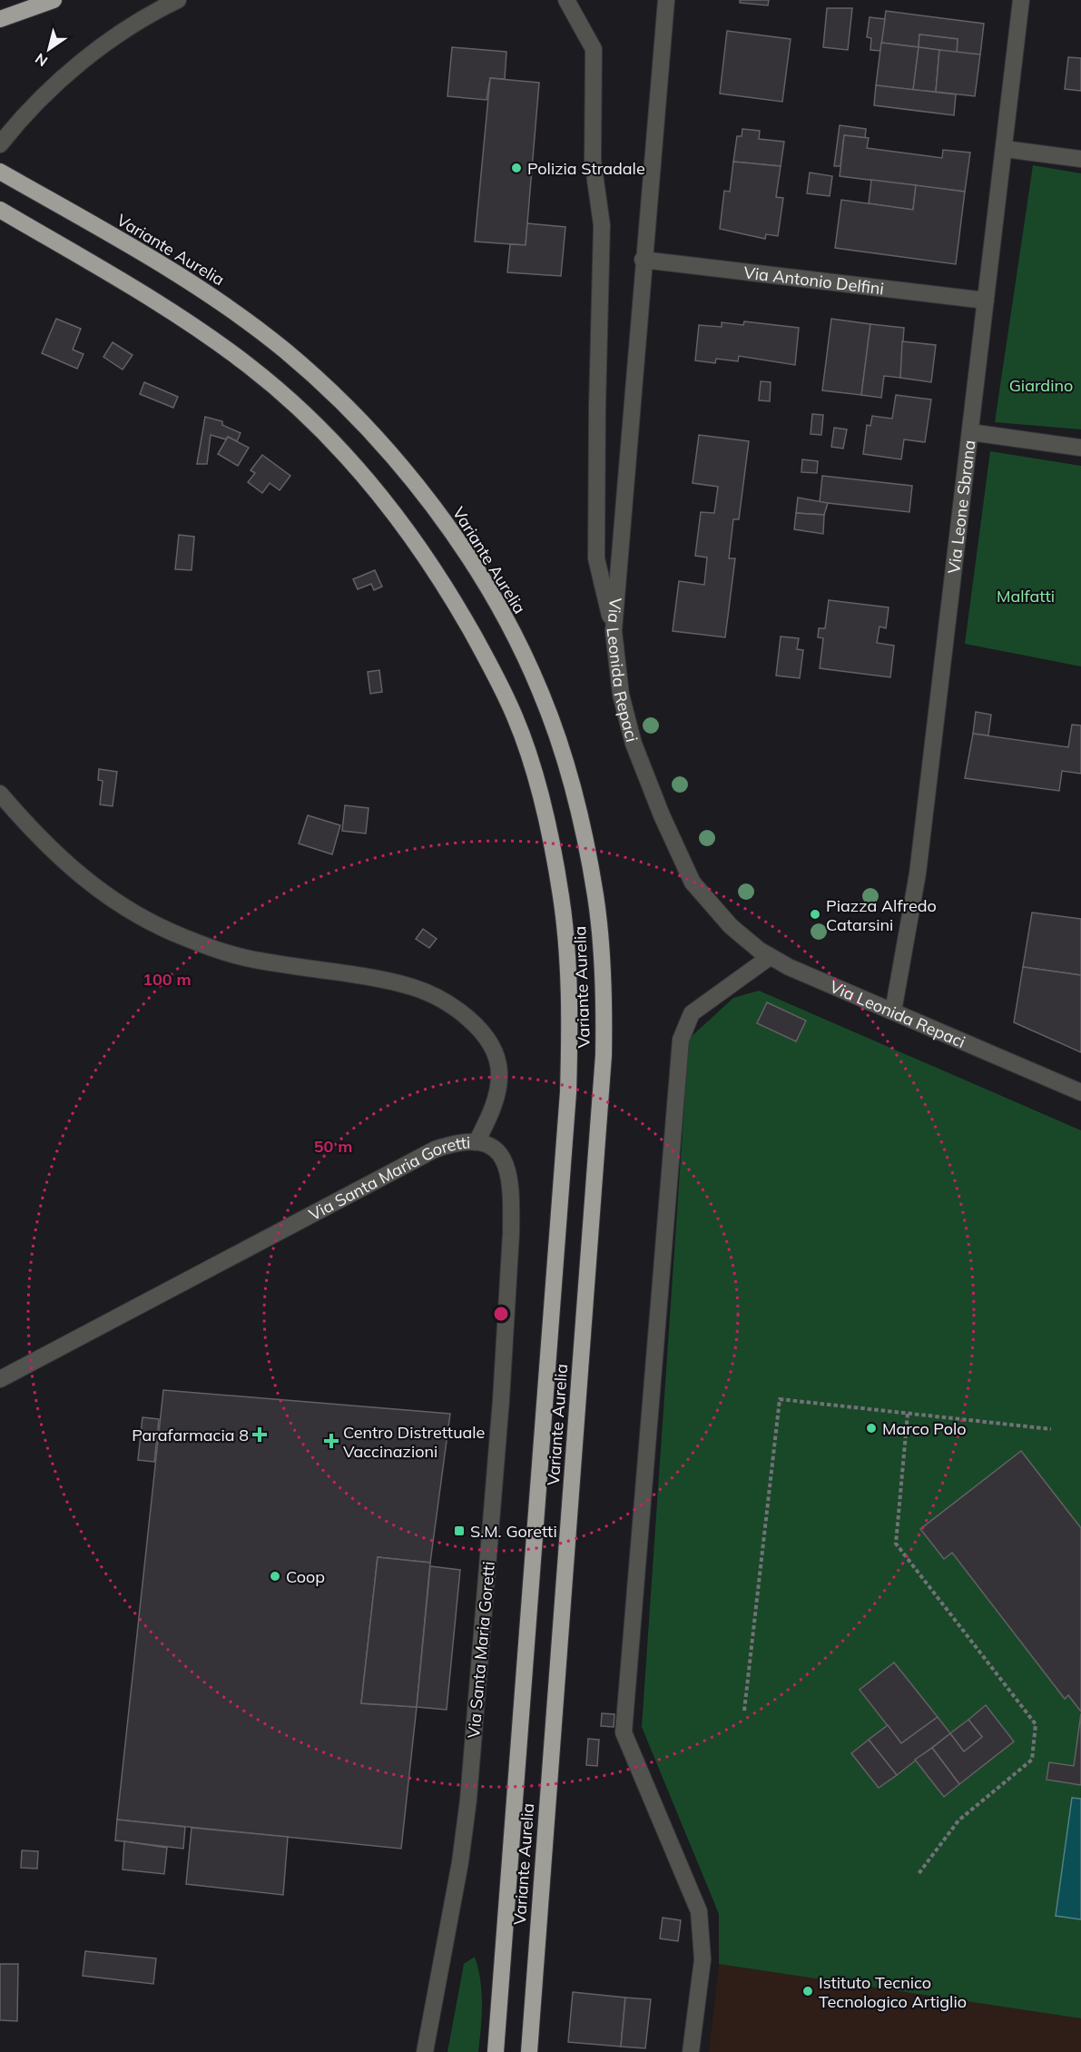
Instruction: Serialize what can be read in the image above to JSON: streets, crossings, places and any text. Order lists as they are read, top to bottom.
{
  "streets": {
    "highway": ["Variante Aurelia"],
    "street": [
      "Via Antonio Delfini",
      "Via Leone Sbrana",
      "Via Leonida Repaci",
      "Via Santa Maria Goretti"
    ]
  },
  "crossings": [
    ["Via Antonio Delfini", "Via Leone Sbrana"],
    ["Via Antonio Delfini", "Via Leonida Repaci"],
    ["Via Leone Sbrana", "Via Leonida Repaci"]
  ],
  "parks": ["Giardino", "Malfatti"],
  "places": {
    "other": [
      "Polizia Stradale",
      "Piazza Alfredo Catarsini",
      "Marco Polo",
      "Coop",
      "Istituto Tecnico Tecnologico Artiglio"
    ],
    "health": ["Parafarmacia 8", "Centro Distrettuale Vaccinazioni"],
    "transit": ["S.M. Goretti"]
  },
  "north": "bottom left",
  "rings": ["100 m", "50 m"]
}
